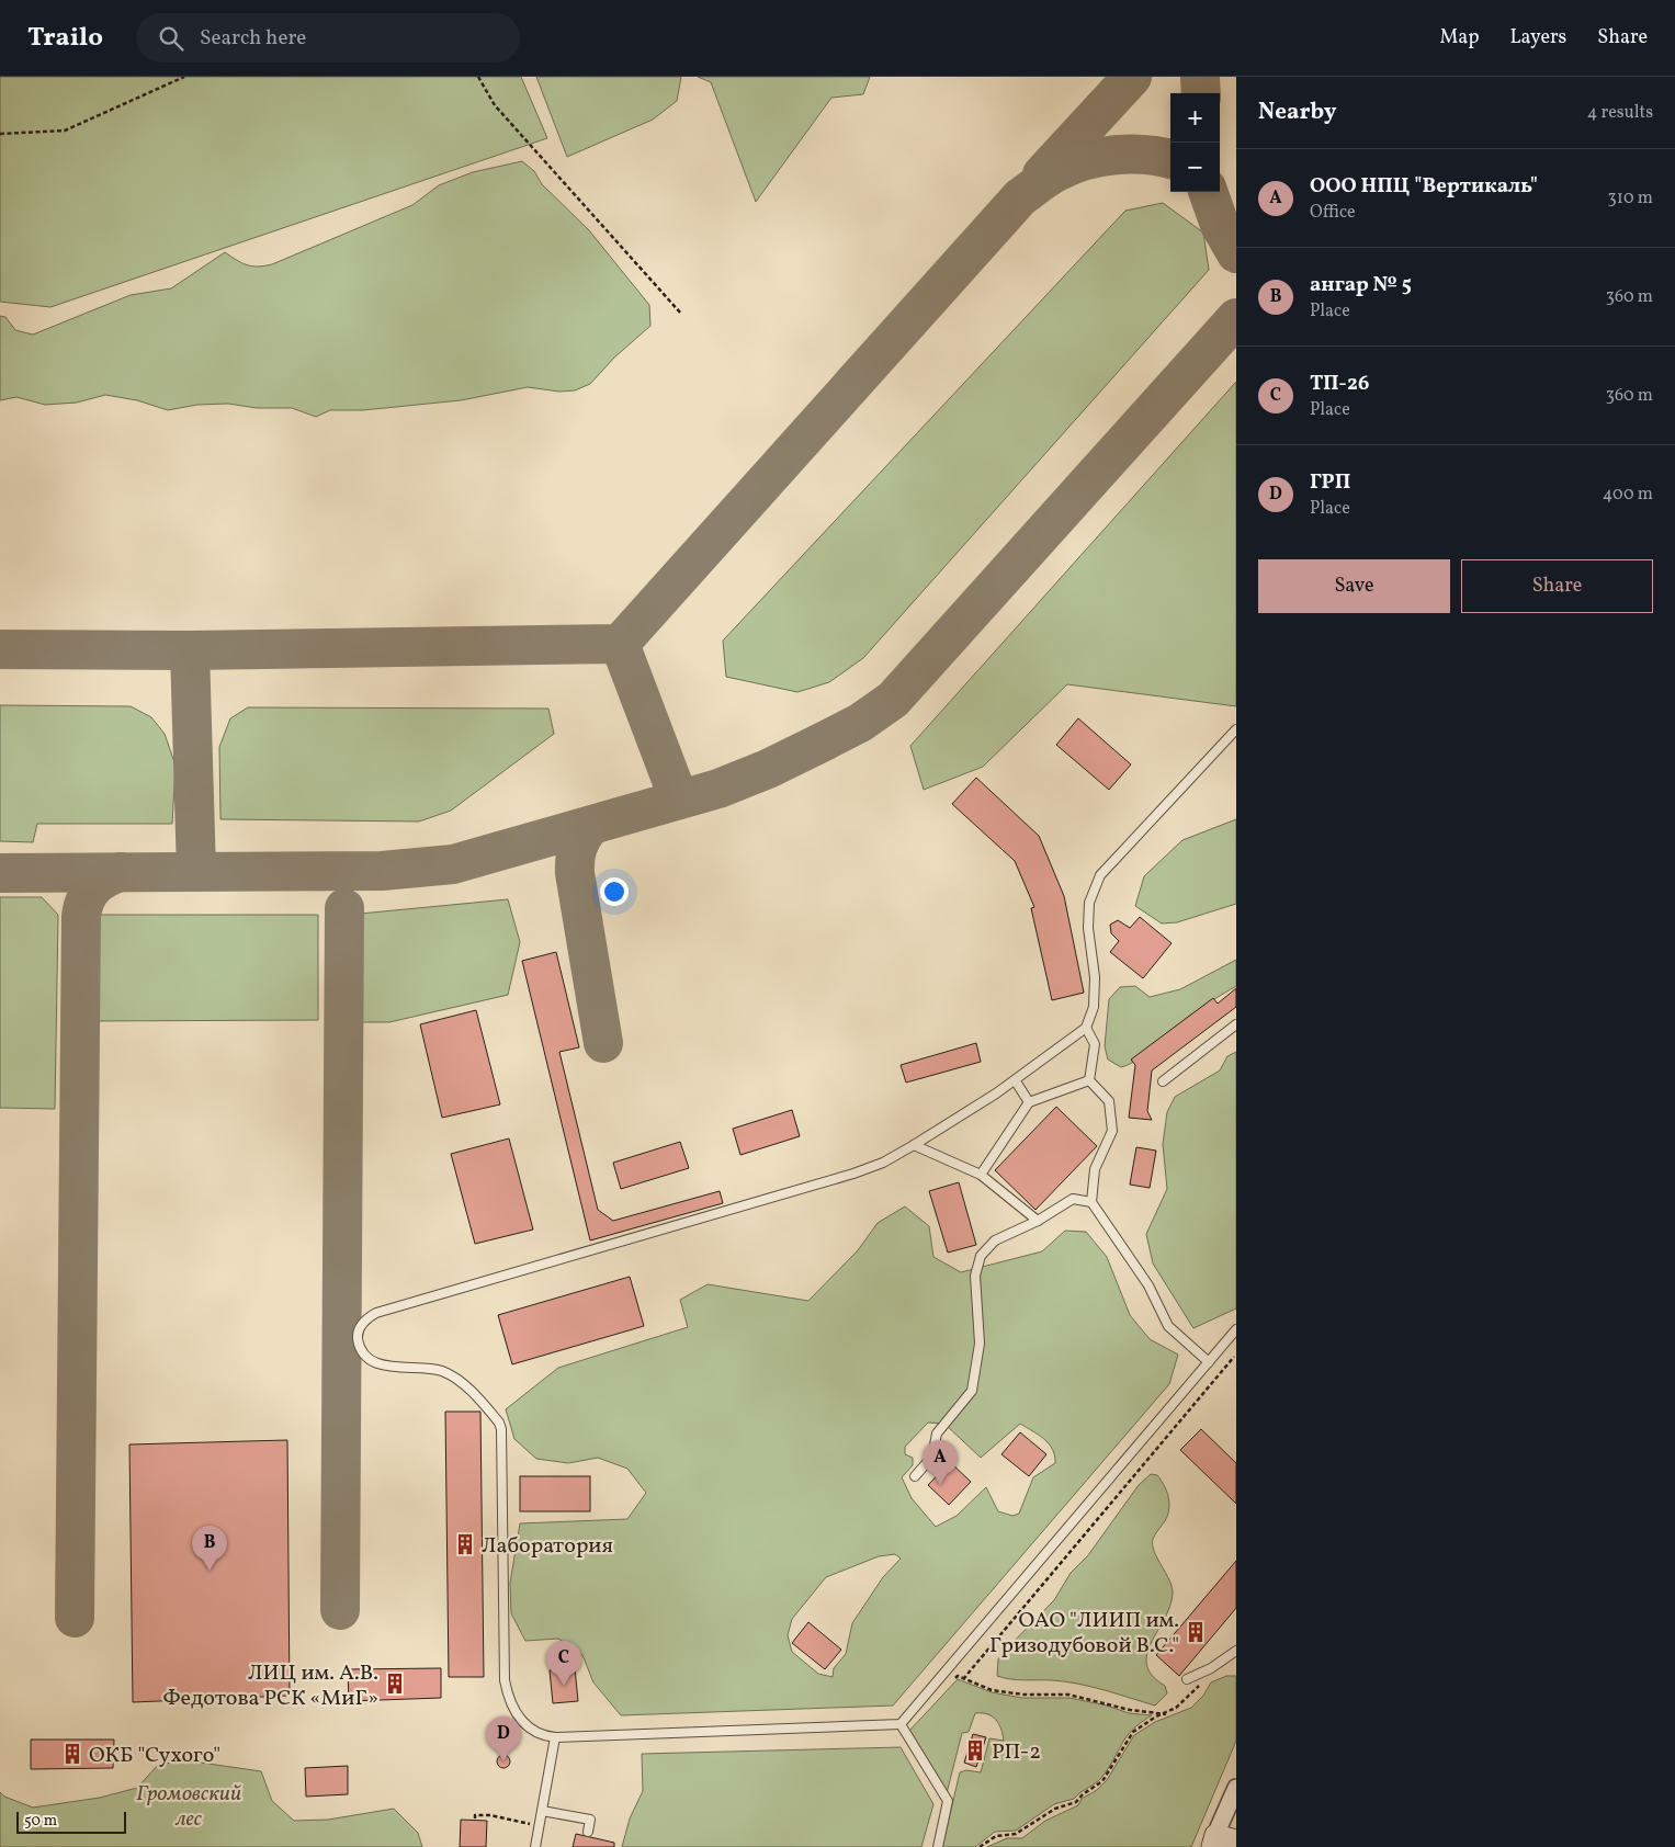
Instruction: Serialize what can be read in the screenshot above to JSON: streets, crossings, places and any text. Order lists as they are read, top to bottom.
{
  "parks": ["Громовский лес"],
  "places": {
    "building": [
      "Лаборатория",
      "ОАО \"ЛИИП им. Гризодубовой В.С.\"",
      "ЛИЦ им. А.В. Федотова РСК «МиГ»",
      "РП-2",
      "ОКБ \"Сухого\""
    ]
  },
  "scale_bar": "50 m",
  "page": {
    "header": "Trailo",
    "search": "Search here",
    "nav": ["Map", "Layers", "Share"],
    "heading": ["Nearby", "4 results"],
    "map_buttons": ["+", "−"],
    "list": [
      {
        "mark": "A",
        "name": "ООО НПЦ \"Вертикаль\"",
        "note": "Office",
        "value": "310 m"
      },
      {
        "mark": "B",
        "name": "ангар № 5",
        "note": "Place",
        "value": "360 m"
      },
      {
        "mark": "C",
        "name": "ТП-26",
        "note": "Place",
        "value": "360 m"
      },
      {
        "mark": "D",
        "name": "ГРП",
        "note": "Place",
        "value": "400 m"
      }
    ],
    "buttons": ["Save", "Share"],
    "pins": [
      "A",
      "B",
      "C",
      "D"
    ],
    "scale": "50 m"
  }
}
